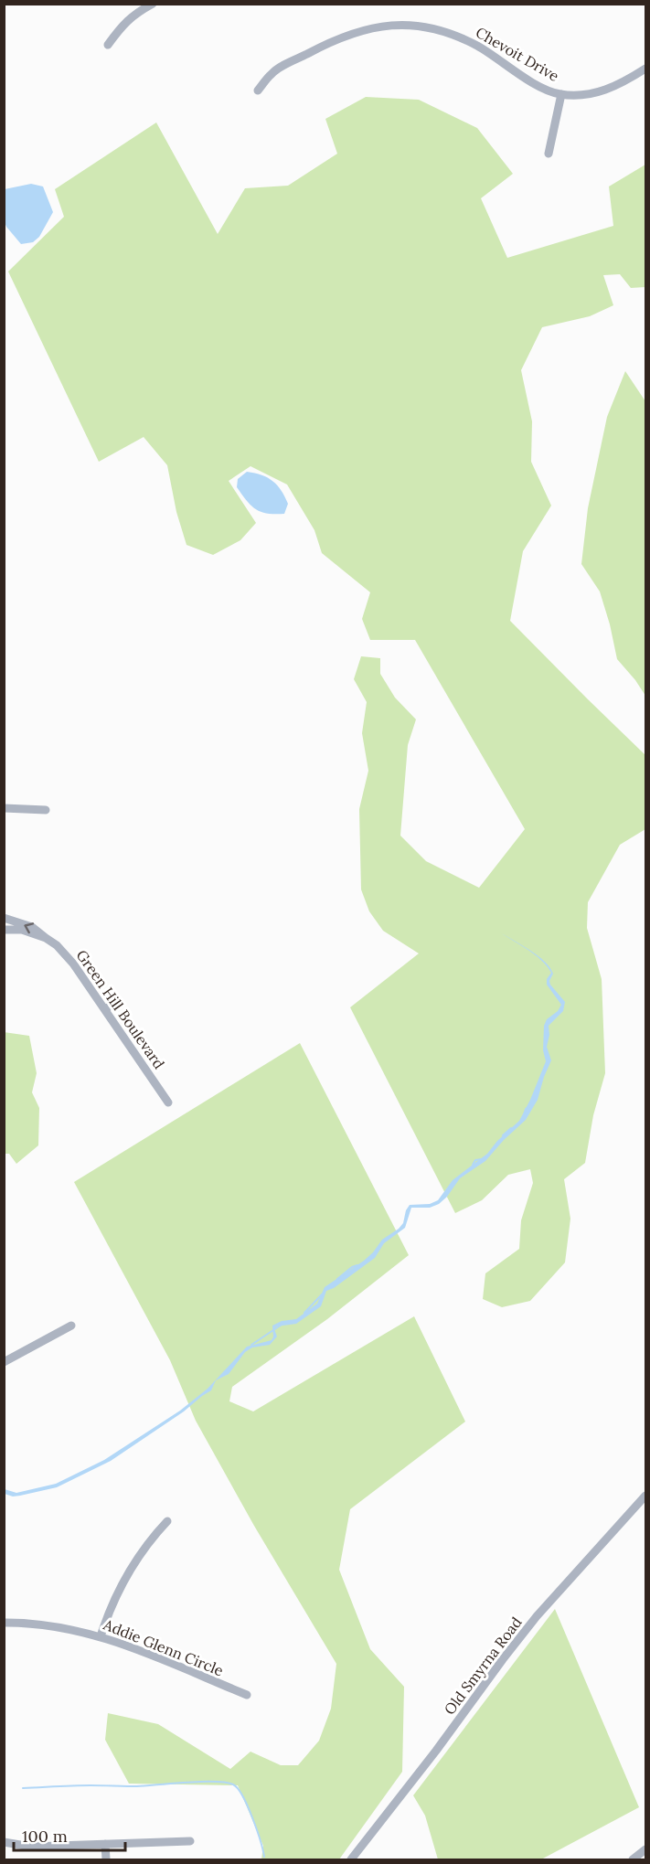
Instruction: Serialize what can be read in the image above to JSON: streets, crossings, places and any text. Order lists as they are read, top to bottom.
{
  "streets": {
    "street": [
      "Chevoit Drive",
      "Green Hill Boulevard",
      "Addie Glenn Circle",
      "Old Smyrna Road"
    ]
  },
  "scale_bar": "100 m"
}
